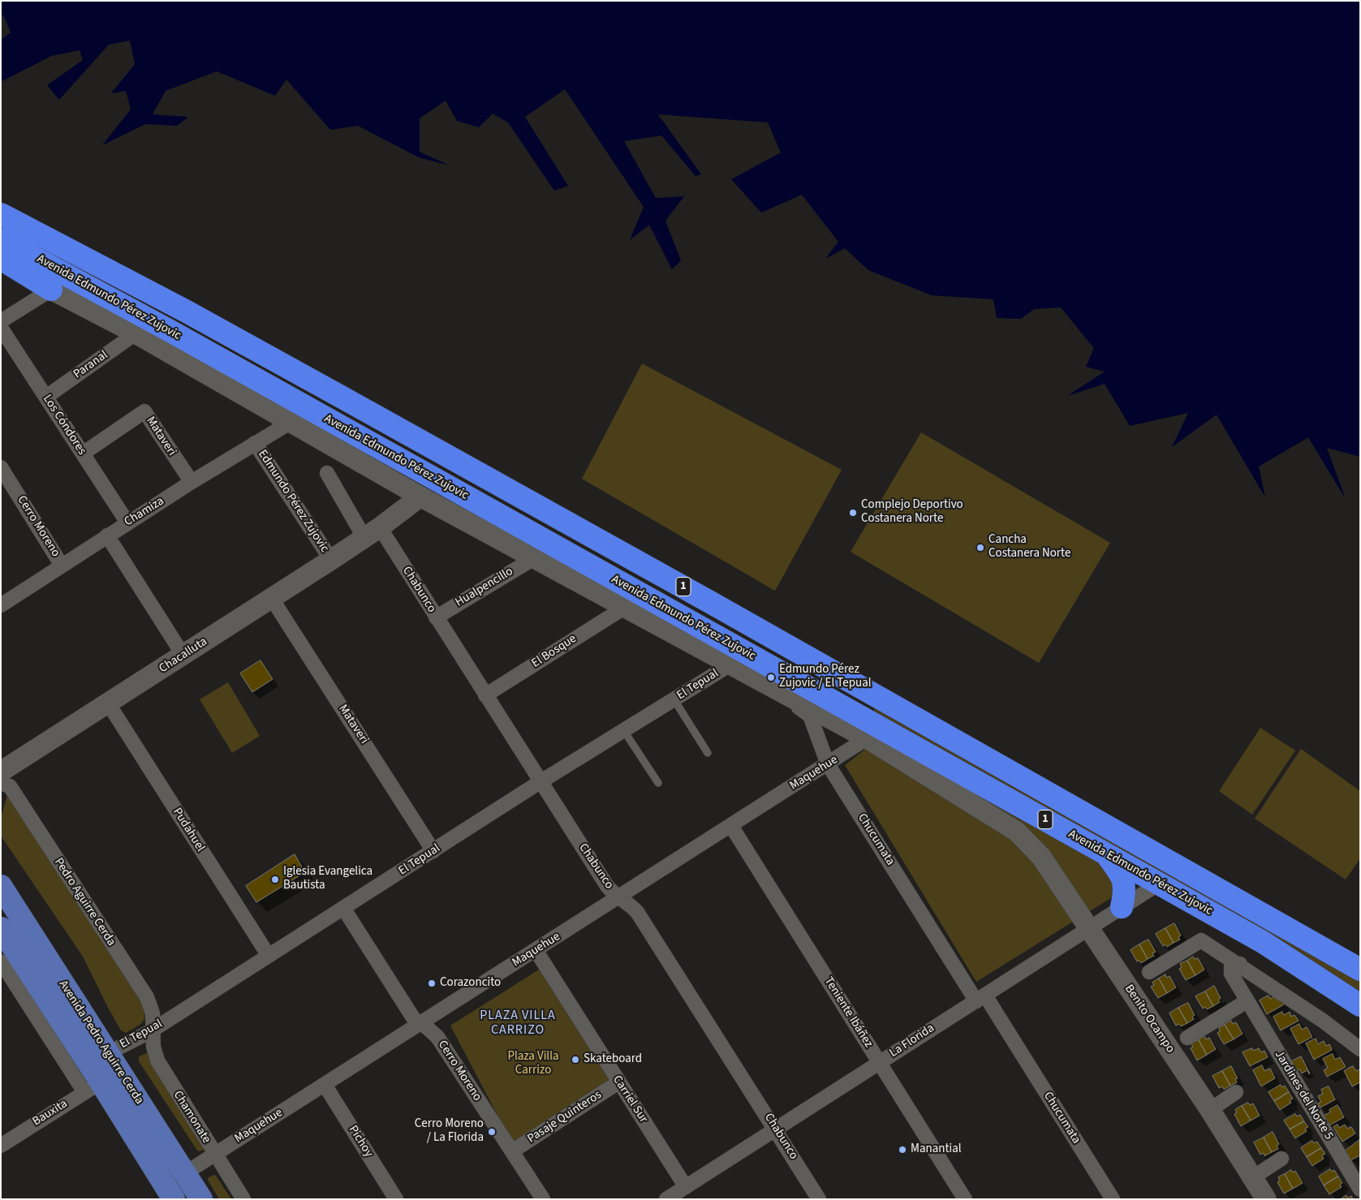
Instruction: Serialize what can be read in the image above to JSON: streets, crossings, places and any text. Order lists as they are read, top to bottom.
{
  "streets": {
    "highway": ["Avenida Edmundo Pérez Zujovic", "1"],
    "main road": ["Avenida Pedro Aguirre Cerda"],
    "street": [
      "Paranal",
      "Los Cóndores",
      "Mataveri",
      "Edmundo Pérez Zujovic",
      "Chamiza",
      "Cerro Moreno",
      "Hualpencillo",
      "Chabunco",
      "El Bosque",
      "Chacalluta",
      "El Tepual",
      "Maquehue",
      "Pudahuel",
      "Chucumata",
      "Pedro Aguirre Cerda",
      "Teniente Ibáñez",
      "Benito Ocampo",
      "La Florida",
      "Jardines del Norte 5",
      "Carriel Sur",
      "Bauxita",
      "Chamonate",
      "Pasaje Quinteros",
      "Pichoy"
    ]
  },
  "crossings": [
    ["Avenida Edmundo Pérez Zujovic", "Paranal"],
    ["Avenida Edmundo Pérez Zujovic", "Chamiza"],
    ["Avenida Edmundo Pérez Zujovic", "Hualpencillo"],
    ["Avenida Edmundo Pérez Zujovic", "El Bosque"],
    ["Avenida Edmundo Pérez Zujovic", "Chacalluta"],
    ["Avenida Edmundo Pérez Zujovic", "El Tepual"],
    ["Avenida Edmundo Pérez Zujovic", "Maquehue"],
    ["Avenida Edmundo Pérez Zujovic", "Chucumata"],
    ["Avenida Edmundo Pérez Zujovic", "Benito Ocampo"],
    ["Avenida Edmundo Pérez Zujovic", "La Florida"],
    ["Paranal", "Los Cóndores"],
    ["Los Cóndores", "Mataveri"],
    ["Los Cóndores", "Chamiza"],
    ["Mataveri", "Chamiza"],
    ["Mataveri", "Chacalluta"],
    ["Mataveri", "El Tepual"],
    ["Edmundo Pérez Zujovic", "Chamiza"],
    ["Edmundo Pérez Zujovic", "Chacalluta"],
    ["Chamiza", "Cerro Moreno"],
    ["Cerro Moreno", "El Tepual"],
    ["Cerro Moreno", "Maquehue"],
    ["Cerro Moreno", "Pasaje Quinteros"],
    ["Hualpencillo", "Chabunco"],
    ["Chabunco", "El Bosque"],
    ["Chabunco", "Chacalluta"],
    ["Chabunco", "El Tepual"],
    ["Chabunco", "Maquehue"],
    ["Chabunco", "La Florida"],
    ["Chacalluta", "Pudahuel"],
    ["El Tepual", "Pudahuel"],
    ["El Tepual", "Pedro Aguirre Cerda"],
    ["El Tepual", "Avenida Pedro Aguirre Cerda"],
    ["El Tepual", "Chamonate"],
    ["Maquehue", "Chucumata"],
    ["Maquehue", "Teniente Ibáñez"],
    ["Maquehue", "Avenida Pedro Aguirre Cerda"],
    ["Maquehue", "Carriel Sur"],
    ["Maquehue", "Chamonate"],
    ["Maquehue", "Pichoy"],
    ["Chucumata", "La Florida"],
    ["Pedro Aguirre Cerda", "Chamonate"],
    ["Teniente Ibáñez", "La Florida"],
    ["Benito Ocampo", "La Florida"],
    ["La Florida", "Carriel Sur"],
    ["Avenida Pedro Aguirre Cerda", "Bauxita"],
    ["Carriel Sur", "Pasaje Quinteros"]
  ],
  "districts": ["PLAZA VILLA CARRIZO"],
  "parks": ["Plaza Villa Carrizo"],
  "places": [
    "Complejo Deportivo Costanera Norte",
    "Cancha Costanera Norte",
    "Edmundo Pérez Zujovic / El Tepual",
    "Iglesia Evangelica Bautista",
    "Corazoncito",
    "Skateboard",
    "Cerro Moreno / La Florida",
    "Manantial"
  ]
}
